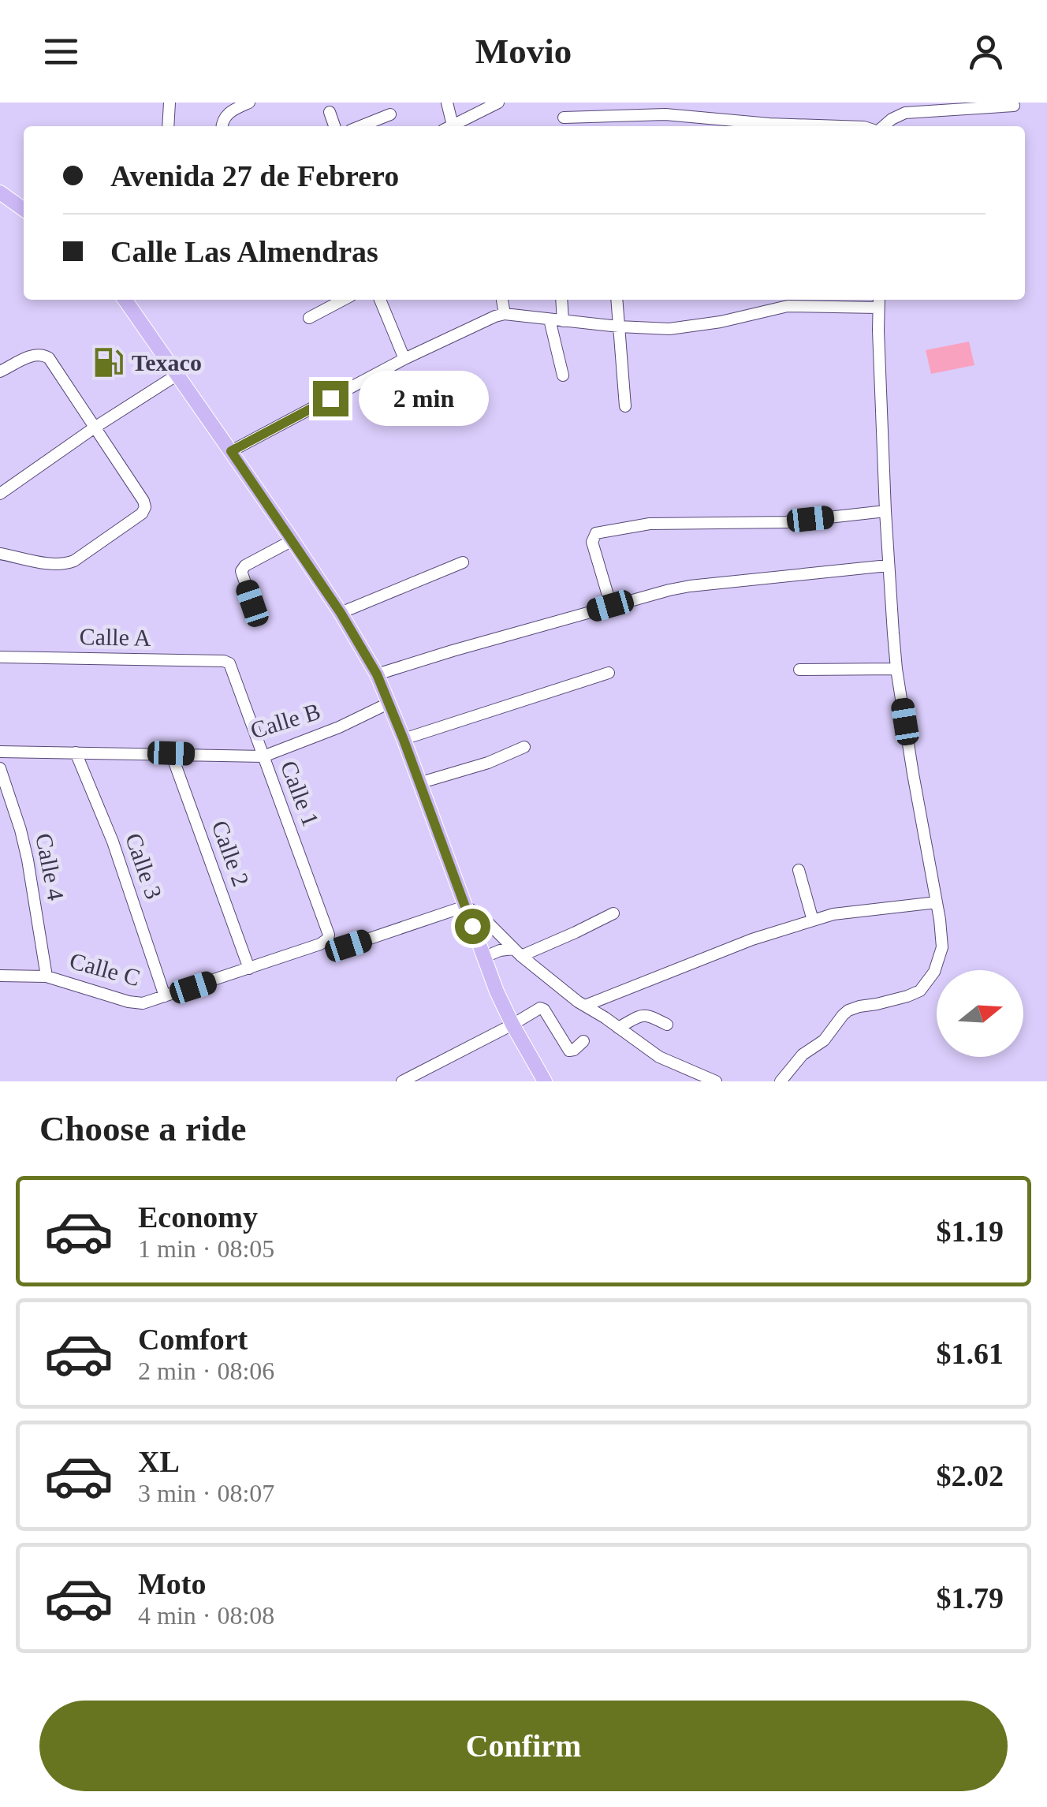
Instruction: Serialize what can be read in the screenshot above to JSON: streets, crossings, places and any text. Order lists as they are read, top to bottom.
{
  "streets": {
    "street": [
      "Calle A",
      "Calle B",
      "Calle 1",
      "Calle 2",
      "Calle 3",
      "Calle 4",
      "Calle C"
    ]
  },
  "crossings": [
    ["Calle A", "Calle 1"],
    ["Calle B", "Calle 1"],
    ["Calle B", "Calle 2"],
    ["Calle B", "Calle 3"],
    ["Calle 1", "Calle C"],
    ["Calle 2", "Calle C"],
    ["Calle 3", "Calle C"],
    ["Calle 4", "Calle C"]
  ],
  "places": {
    "fuel station": ["Texaco"]
  },
  "north": "right",
  "page": {
    "header": "Movio",
    "banner": ["Avenida 27 de Febrero", "Calle Las Almendras"],
    "bubble": "2 min",
    "heading": "Choose a ride",
    "list": [
      {
        "name": "Economy",
        "note": "1 min · 08:05",
        "value": "$1.19"
      },
      {
        "name": "Comfort",
        "note": "2 min · 08:06",
        "value": "$1.61"
      },
      {
        "name": "XL",
        "note": "3 min · 08:07",
        "value": "$2.02"
      },
      {
        "name": "Moto",
        "note": "4 min · 08:08",
        "value": "$1.79"
      }
    ],
    "buttons": "Confirm"
  }
}
